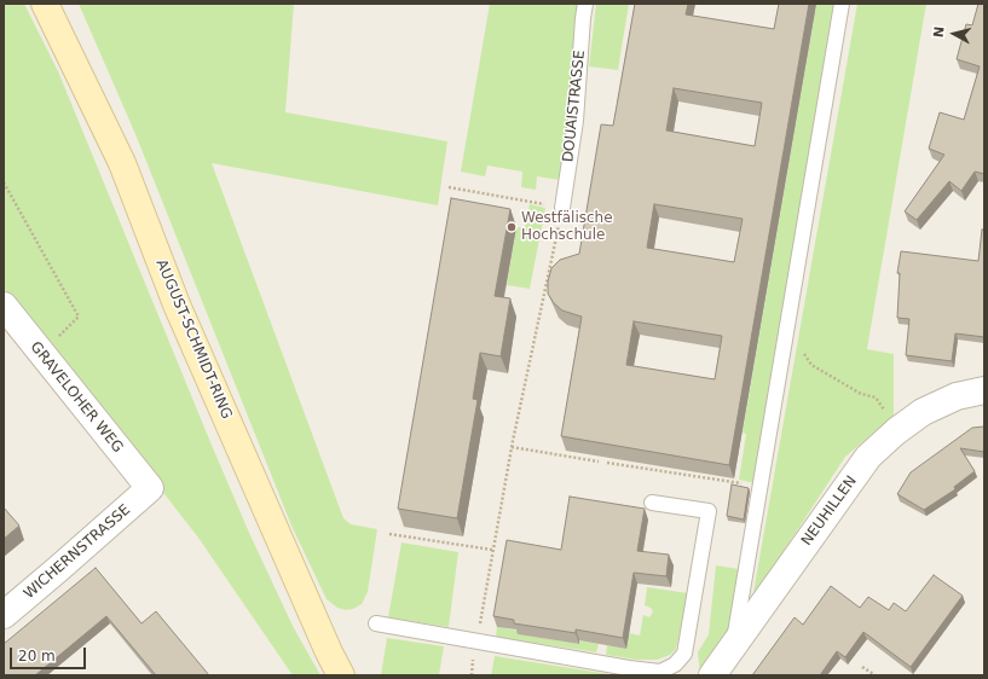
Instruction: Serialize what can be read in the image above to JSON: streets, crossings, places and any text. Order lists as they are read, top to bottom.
{
  "streets": {
    "main road": ["AUGUST-SCHMIDT-RING"],
    "street": ["GRAVELOHER WEG", "NEUHILLEN", "WICHERNSTRASSE"],
    "lane": ["DOUAISTRASSE"]
  },
  "crossings": [
    ["GRAVELOHER WEG", "WICHERNSTRASSE"]
  ],
  "places": ["Westfälische Hochschule"],
  "scale_bar": "20 m",
  "north": "left"
}
